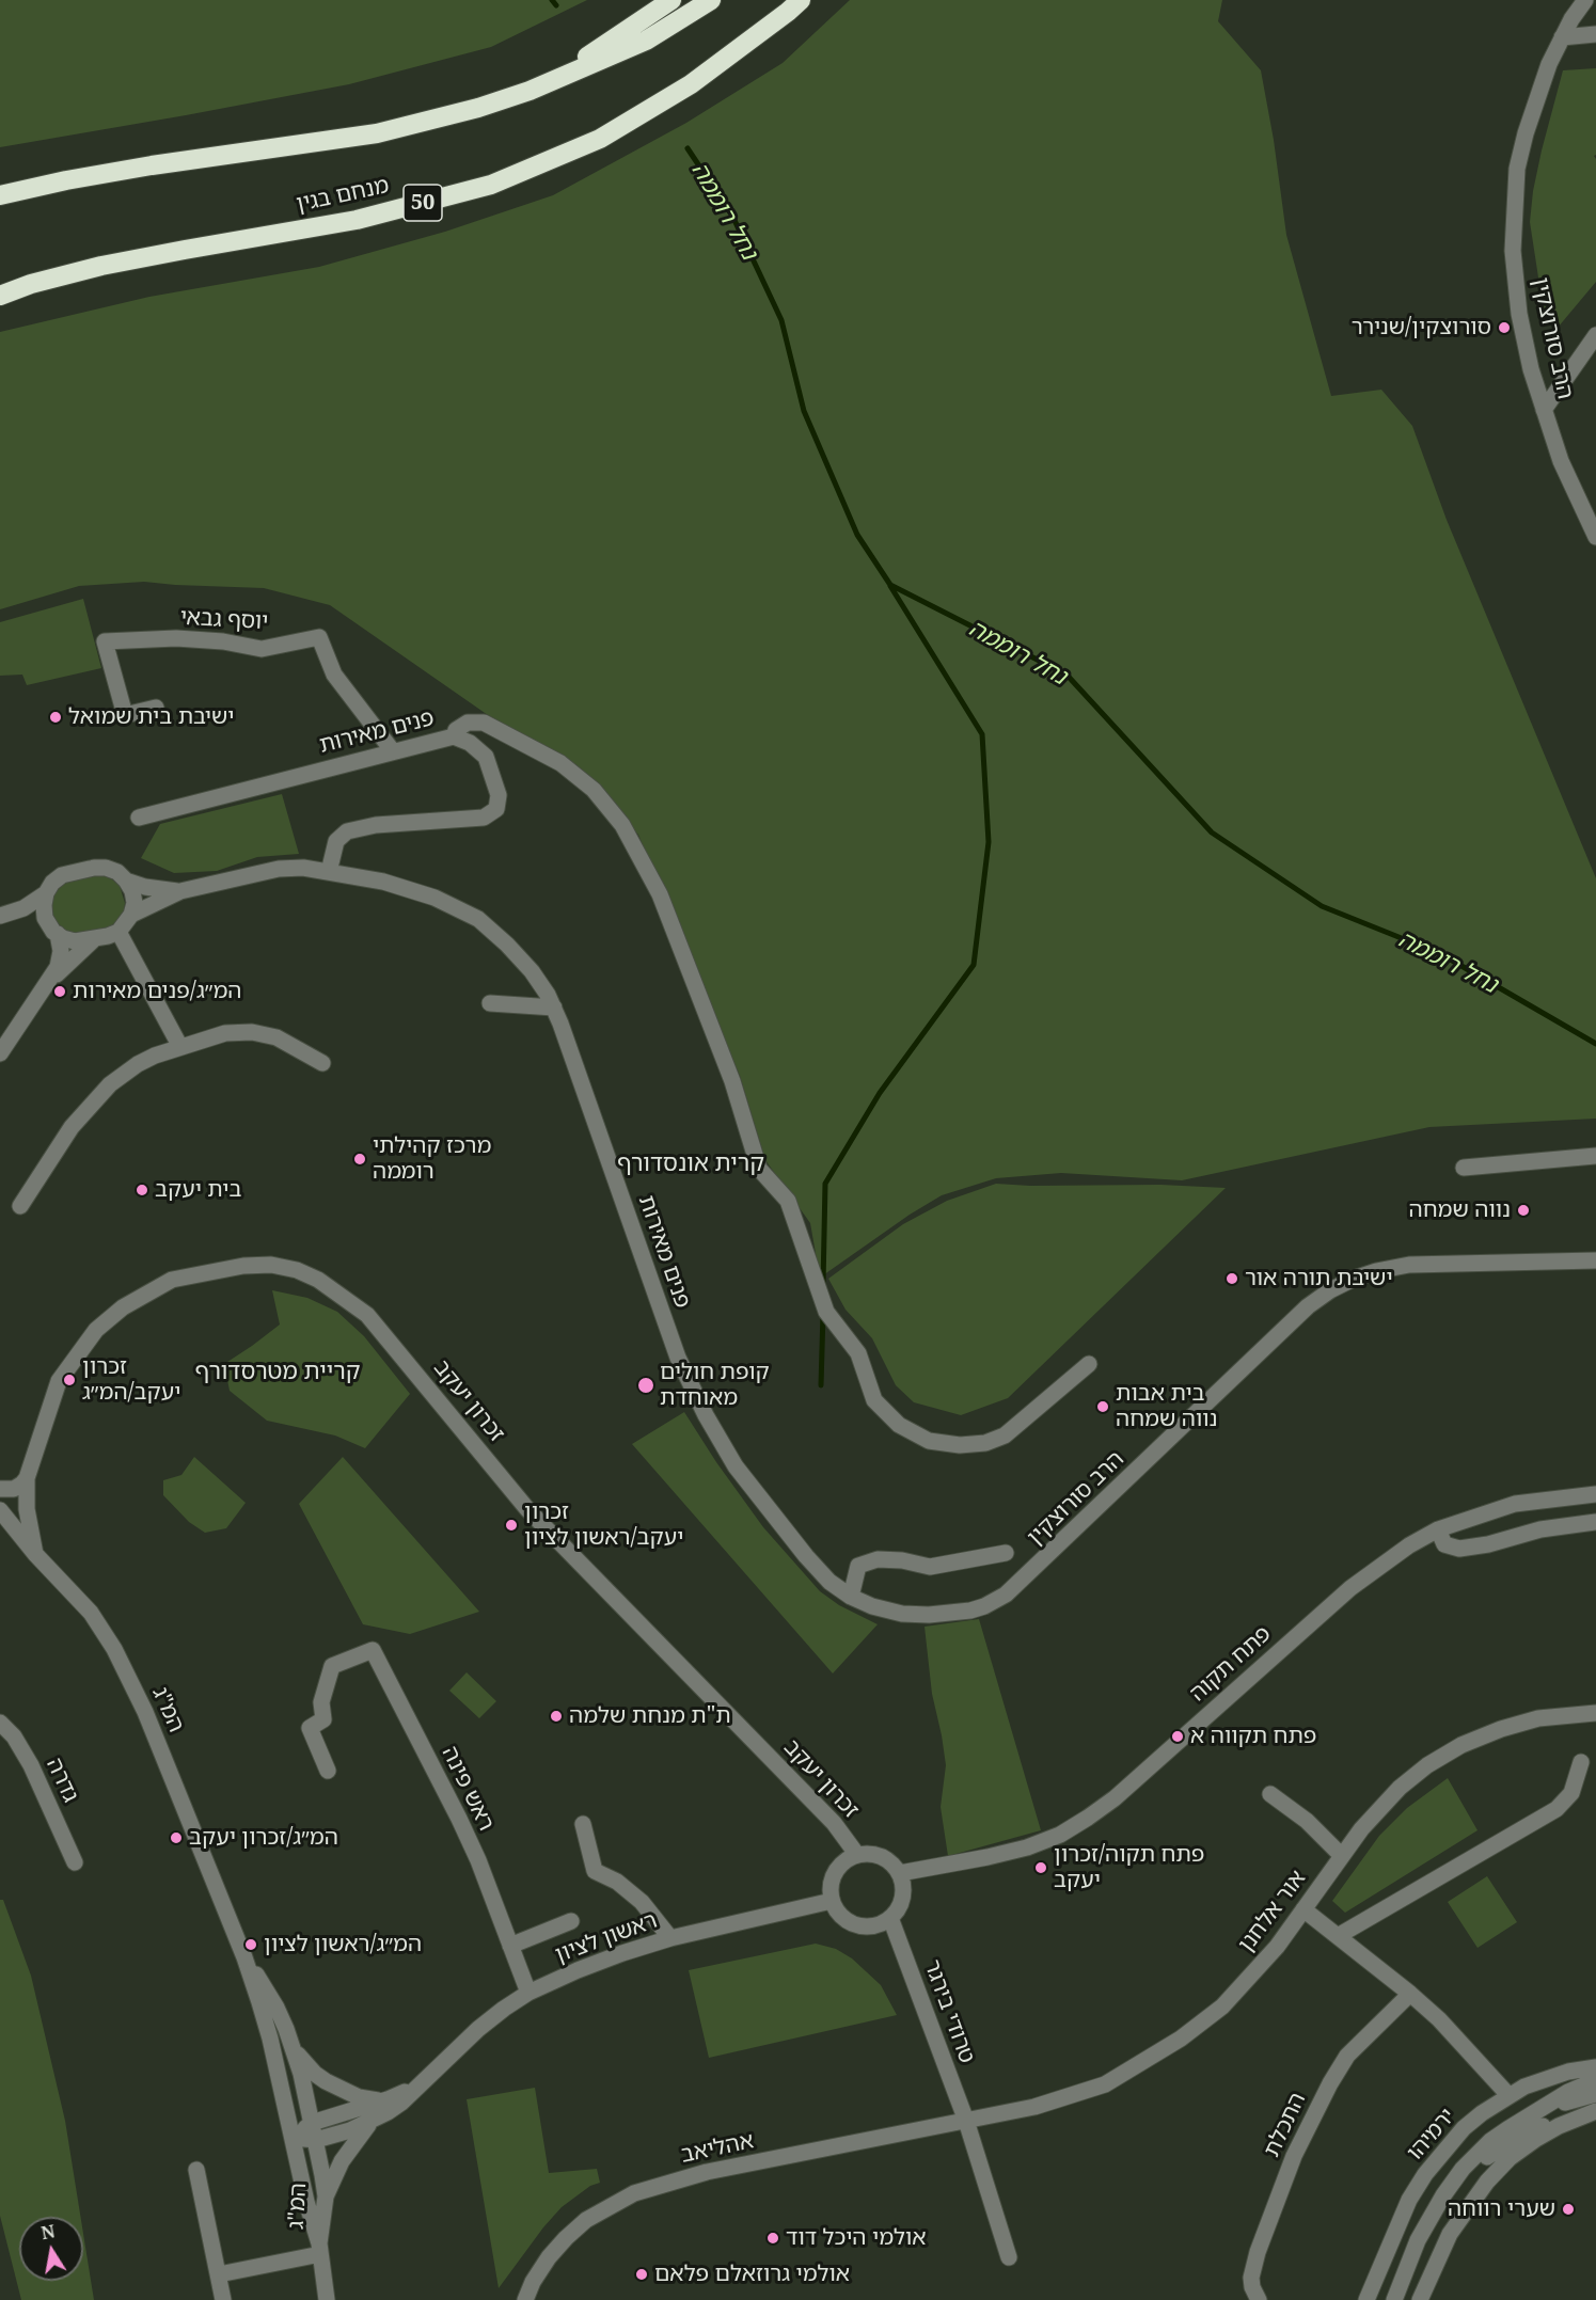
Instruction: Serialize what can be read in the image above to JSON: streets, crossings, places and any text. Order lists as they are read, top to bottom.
{
  "streets": {
    "highway": ["מנחם בגין", "50"],
    "street": [
      "הרב סורוצקין",
      "יוסף גבאי",
      "פנים מאירות",
      "זכרון יעקב",
      "פתח תקוה",
      "המ\"ג",
      "גדרה",
      "ראש פינה",
      "אור אלחנן",
      "ראשון לציון",
      "טרודי בירגר",
      "התכלת",
      "ירמיהו",
      "אהליאב"
    ]
  },
  "crossings": [
    ["הרב סורוצקין", "פנים מאירות"],
    ["יוסף גבאי", "פנים מאירות"],
    ["זכרון יעקב", "פתח תקוה"],
    ["זכרון יעקב", "המ\"ג"],
    ["זכרון יעקב", "ראשון לציון"],
    ["זכרון יעקב", "טרודי בירגר"],
    ["פתח תקוה", "ראשון לציון"],
    ["פתח תקוה", "טרודי בירגר"],
    ["המ\"ג", "ראשון לציון"],
    ["ראש פינה", "ראשון לציון"],
    ["אור אלחנן", "טרודי בירגר"],
    ["אור אלחנן", "אהליאב"],
    ["ראשון לציון", "טרודי בירגר"],
    ["טרודי בירגר", "אהליאב"]
  ],
  "districts": ["קרית אונסדורף", "קריית מטרסדורף"],
  "water": ["נחל רוממה"],
  "places": [
    "סורוצקין/שנירר",
    "ישיבת בית שמואל",
    "המ״ג/פנים מאירות",
    "מרכז קהילתי רוממה",
    "בית יעקב",
    "נווה שמחה",
    "ישיבת תורה אור",
    "זכרון יעקב/המ״ג",
    "קופת חולים מאוחדת",
    "בית אבות נווה שמחה",
    "זכרון יעקב/ראשון לציון",
    "ת\"ת מנחת שלמה",
    "פתח תקווה א",
    "המ״ג/זכרון יעקב",
    "פתח תקוה/זכרון יעקב",
    "המ״ג/ראשון לציון",
    "שערי רווחה",
    "אולמי היכל דוד",
    "אולמי גרוזאלם פלאם"
  ],
  "north": "top"
}
